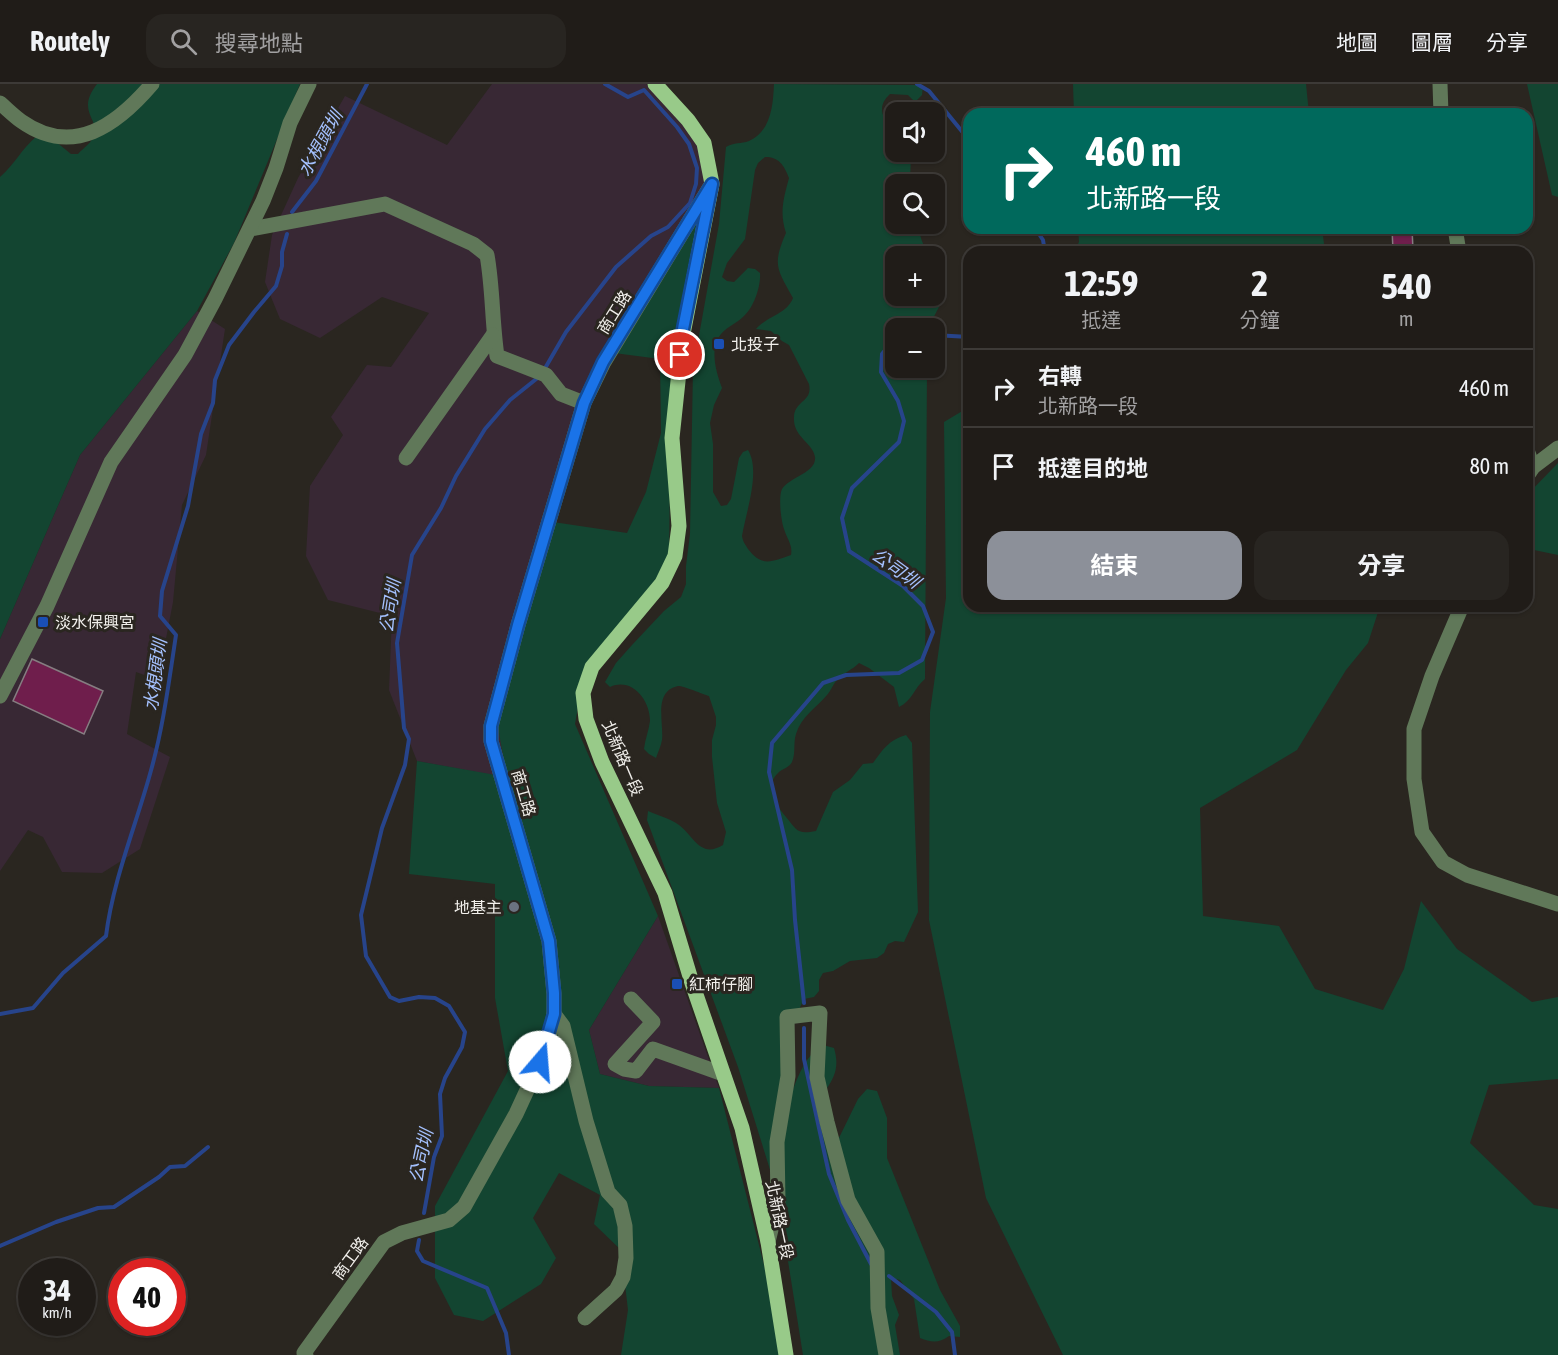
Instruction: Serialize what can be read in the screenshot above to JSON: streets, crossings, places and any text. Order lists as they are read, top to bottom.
{
  "streets": {
    "main road": ["北新路一段"],
    "street": ["商工路"]
  },
  "crossings": [
    ["商工路", "北新路一段"]
  ],
  "water": ["水梘頭圳", "公司圳"],
  "places": {
    "transit": ["北投子", "淡水保興宮", "紅柿仔腳"],
    "other": ["地基主"]
  },
  "page": {
    "header": "Routely",
    "search": "搜尋地點",
    "nav": ["地圖", "圖層", "分享"],
    "map_buttons": ["+", "−"],
    "turn": ["460 m", "北新路一段"],
    "eta": [
      "12:59",
      "抵達",
      "2",
      "分鐘",
      "540",
      "m"
    ],
    "list": [
      {
        "name": "右轉",
        "note": "北新路一段",
        "value": "460 m"
      },
      {
        "name": "抵達目的地",
        "value": "80 m"
      }
    ],
    "buttons": ["結束", "分享"],
    "speed": "34 km/h",
    "limit": "40"
  }
}
